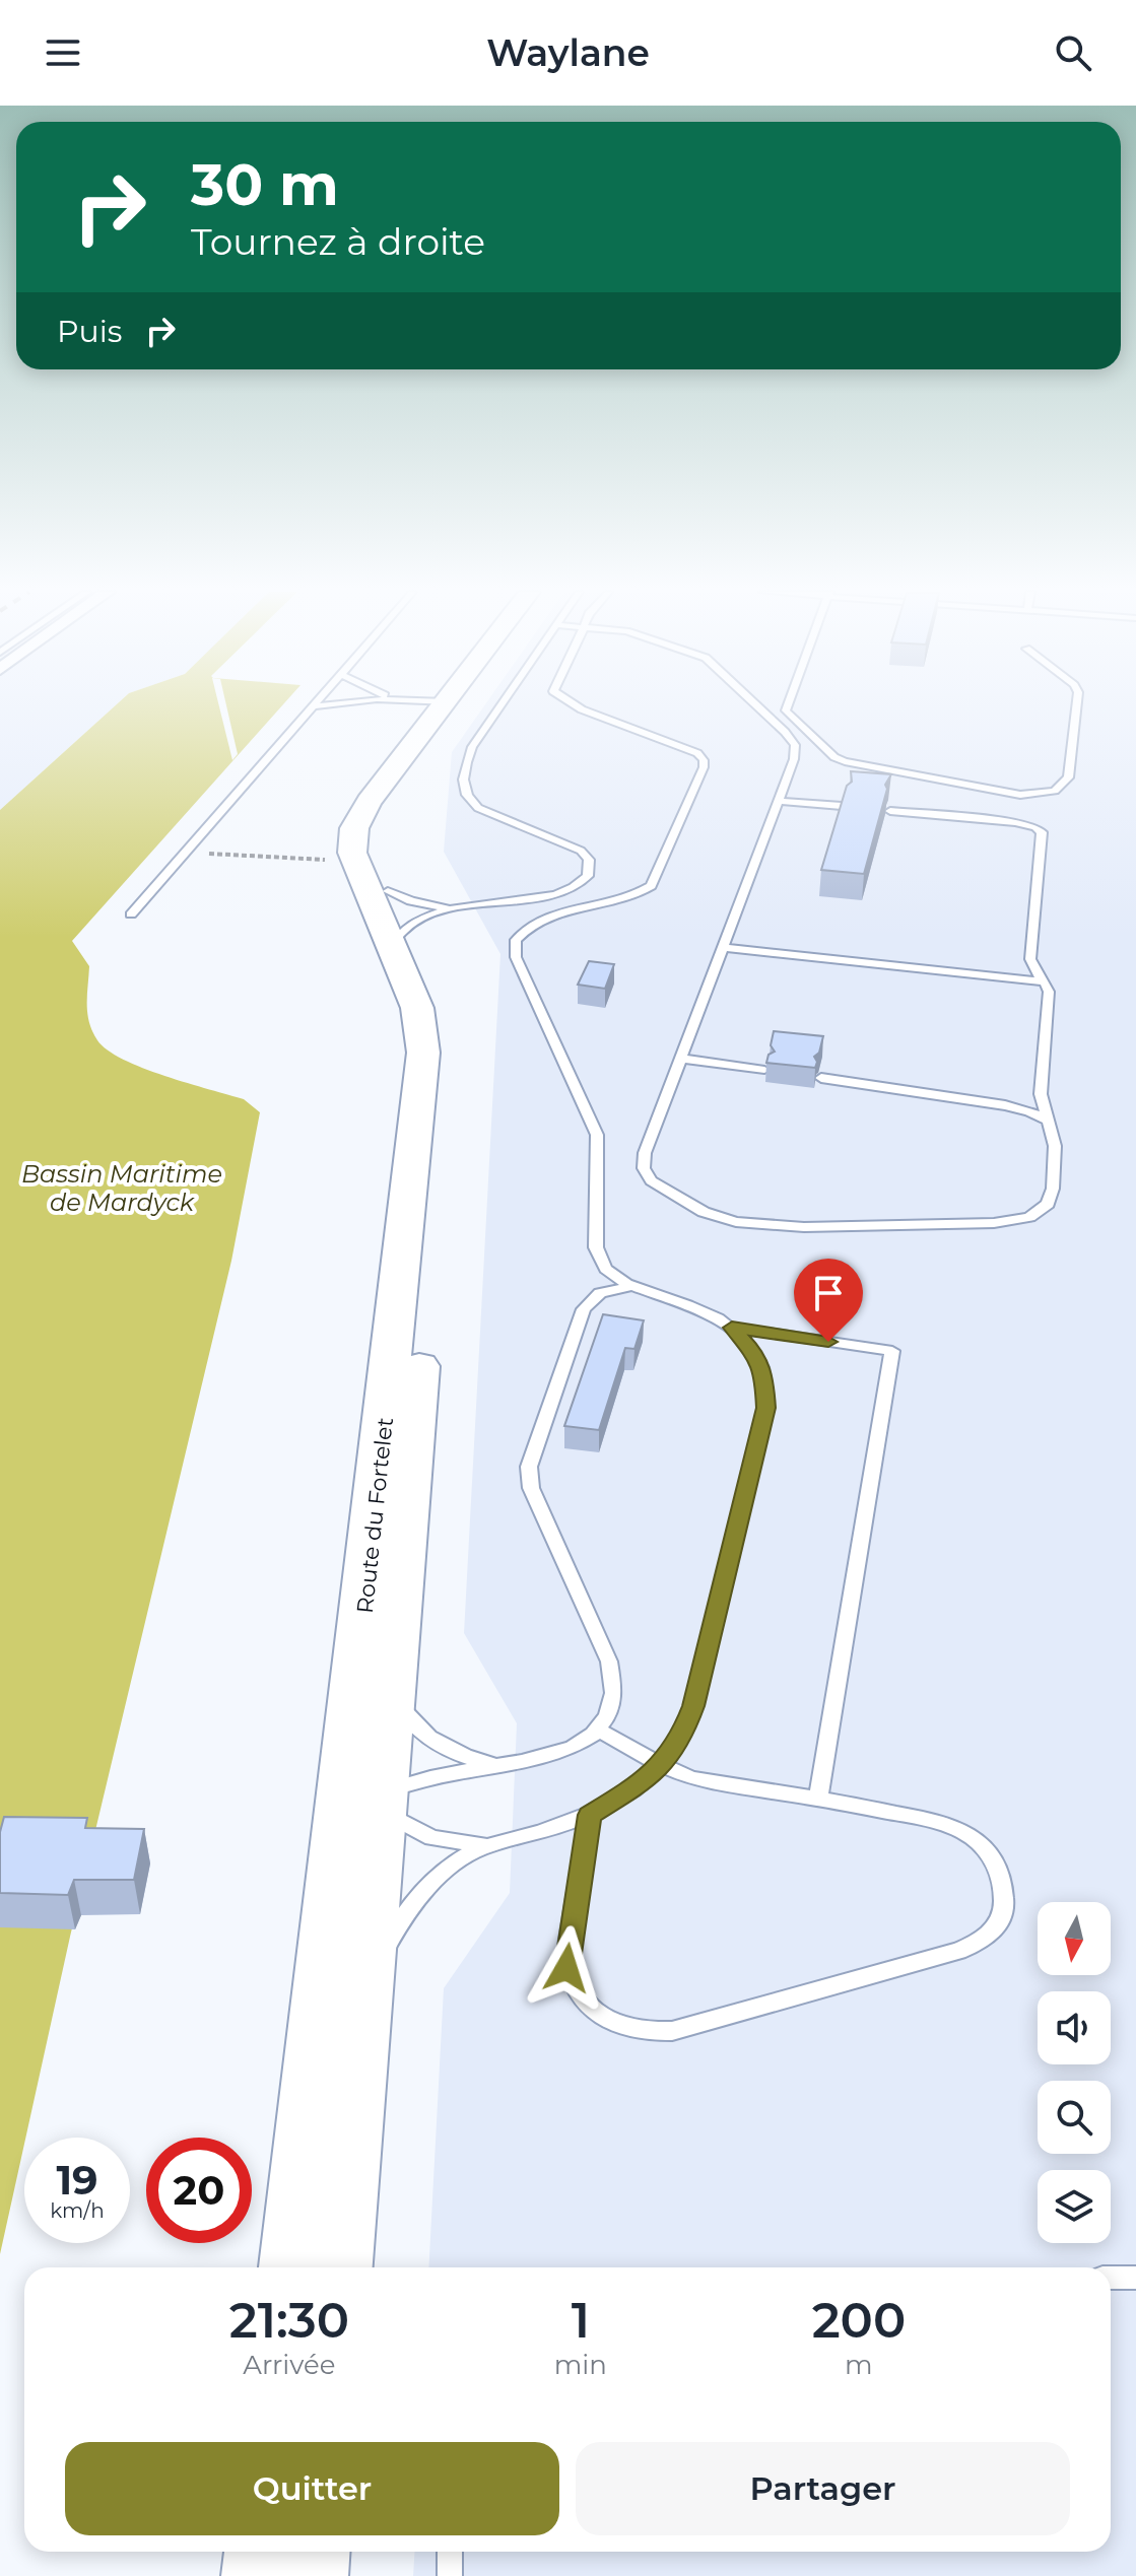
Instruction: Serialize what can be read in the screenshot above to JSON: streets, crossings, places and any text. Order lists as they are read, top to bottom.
{
  "streets": {
    "main road": ["Route du Fortelet"]
  },
  "water": ["Bassin Maritime de Mardyck"],
  "north": "bottom",
  "page": {
    "header": "Waylane",
    "turn": ["30 m", "Tournez à droite"],
    "then": "Puis",
    "speed": "19 km/h",
    "limit": "20",
    "eta": [
      "21:30",
      "Arrivée",
      "1",
      "min",
      "200",
      "m"
    ],
    "buttons": ["Quitter", "Partager"]
  }
}
